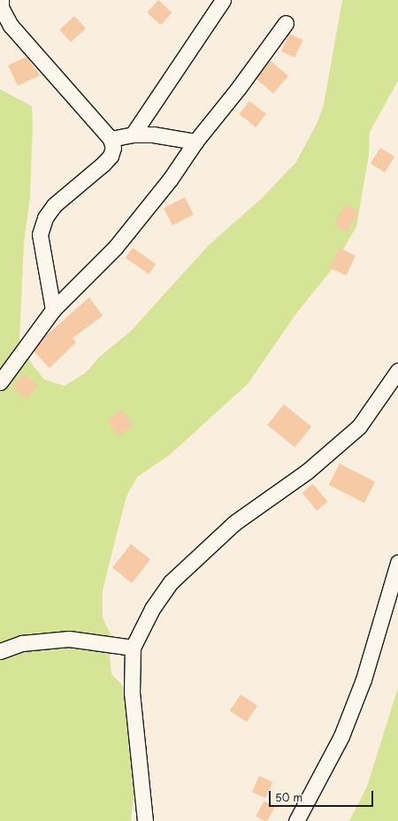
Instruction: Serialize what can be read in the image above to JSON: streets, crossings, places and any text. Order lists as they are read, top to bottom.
{
  "scale_bar": "50 m"
}
